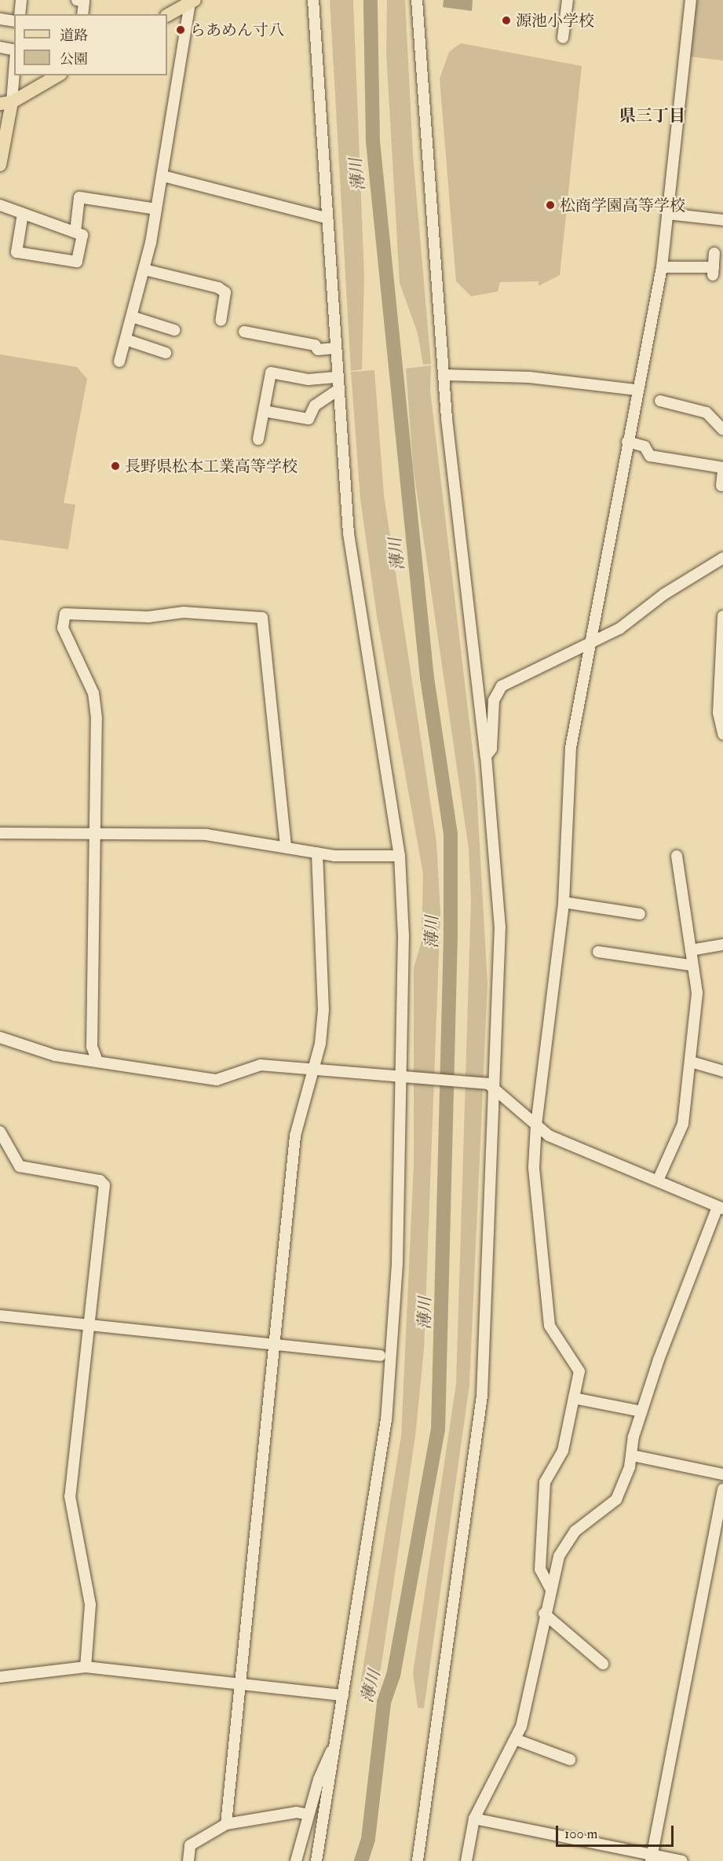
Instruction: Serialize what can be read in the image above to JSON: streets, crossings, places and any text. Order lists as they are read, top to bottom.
{
  "districts": ["県三丁目"],
  "water": ["薄川"],
  "places": [
    "源池小学校",
    "らあめん寸八",
    "松商学園高等学校",
    "長野県松本工業高等学校"
  ],
  "legend": ["道路", "公園"],
  "scale_bar": "100 m"
}
